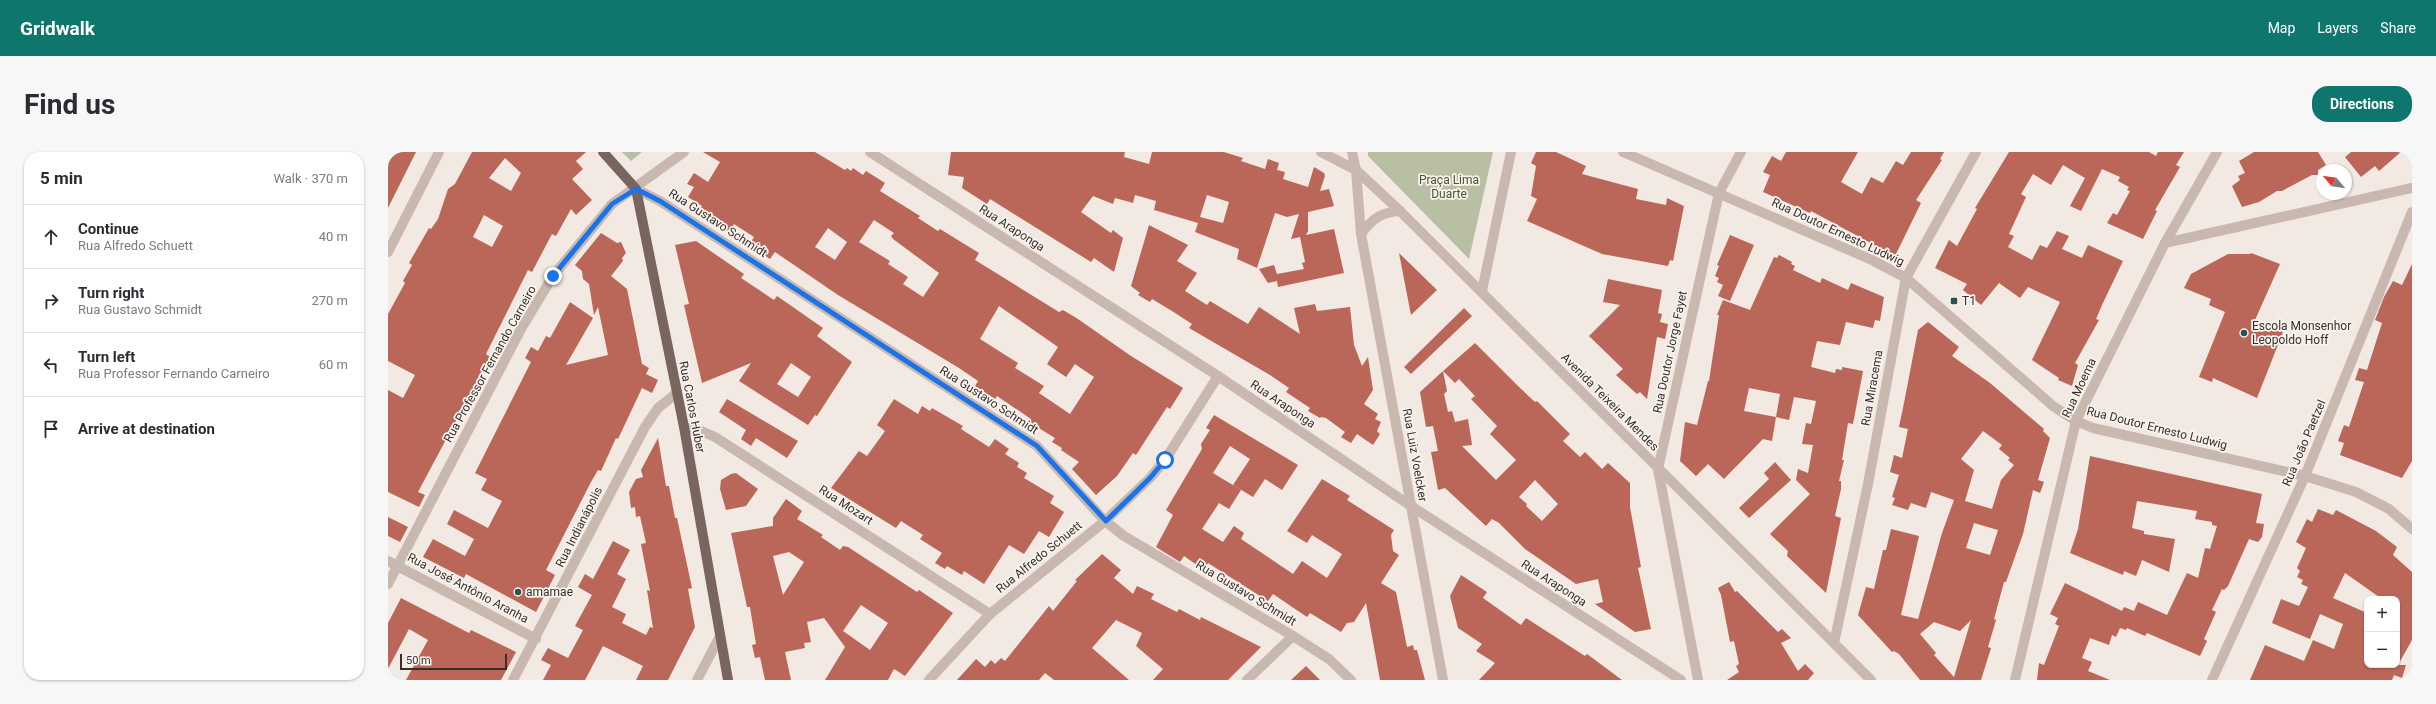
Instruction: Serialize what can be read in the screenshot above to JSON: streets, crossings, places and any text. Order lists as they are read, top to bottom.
{
  "streets": {
    "main road": ["Rua Carlos Huber"],
    "street": [
      "Rua Gustavo Schmidt",
      "Rua Araponga",
      "Rua Doutor Ernesto Ludwig",
      "Rua Doutor Jorge Fayet",
      "Rua Professor Fernando Carneiro",
      "Rua Miracema",
      "Rua Moema",
      "Avenida Teixeira Mendes",
      "Rua João Paetzel",
      "Rua Luiz Voelcker",
      "Rua Mozart",
      "Rua Indianápolis",
      "Rua Alfredo Schuett",
      "Rua José Antônio Aranha"
    ]
  },
  "crossings": [
    ["Rua Gustavo Schmidt", "Rua Professor Fernando Carneiro"],
    ["Rua Gustavo Schmidt", "Rua Carlos Huber"],
    ["Rua Gustavo Schmidt", "Rua Alfredo Schuett"],
    ["Rua Araponga", "Rua Luiz Voelcker"],
    ["Rua Araponga", "Rua Alfredo Schuett"],
    ["Rua Doutor Ernesto Ludwig", "Rua Doutor Jorge Fayet"],
    ["Rua Doutor Ernesto Ludwig", "Rua Miracema"],
    ["Rua Doutor Ernesto Ludwig", "Rua Moema"],
    ["Rua Doutor Ernesto Ludwig", "Rua João Paetzel"],
    ["Rua Doutor Jorge Fayet", "Avenida Teixeira Mendes"],
    ["Rua Professor Fernando Carneiro", "Rua Carlos Huber"],
    ["Rua Professor Fernando Carneiro", "Rua José Antônio Aranha"],
    ["Rua Miracema", "Avenida Teixeira Mendes"],
    ["Avenida Teixeira Mendes", "Rua Luiz Voelcker"],
    ["Rua Carlos Huber", "Rua Mozart"],
    ["Rua Carlos Huber", "Rua Indianápolis"],
    ["Rua Mozart", "Rua Alfredo Schuett"],
    ["Rua Indianápolis", "Rua José Antônio Aranha"]
  ],
  "parks": ["Praça Lima Duarte"],
  "places": {
    "transit": ["T1"],
    "other": ["Escola Monsenhor Leopoldo Hoff", "amamae"]
  },
  "scale_bar": "50 m",
  "north": "top left",
  "page": {
    "header": "Gridwalk",
    "nav": ["Map", "Layers", "Share"],
    "buttons": "Directions",
    "title": "Find us",
    "heading": ["5 min", "Walk · 370 m"],
    "list": [
      ["Continue", "Rua Alfredo Schuett", "40 m"],
      ["Turn right", "Rua Gustavo Schmidt", "270 m"],
      ["Turn left", "Rua Professor Fernando Carneiro", "60 m"],
      "Arrive at destination"
    ],
    "map_buttons": ["+", "−"],
    "scale": "50 m"
  }
}
